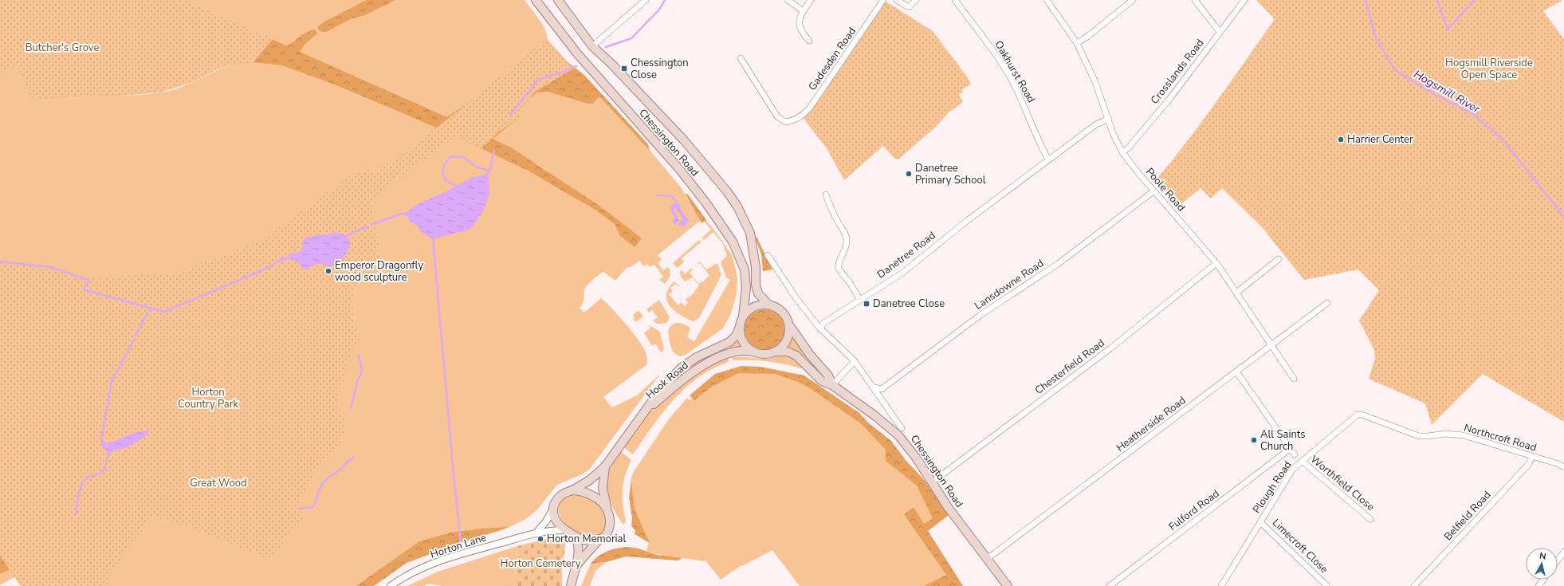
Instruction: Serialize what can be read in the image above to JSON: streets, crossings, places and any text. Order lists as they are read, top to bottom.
{
  "streets": {
    "main road": ["Chessington Road", "Hook Road"],
    "street": [
      "Gadesden Road",
      "Oakhurst Road",
      "Crosslands Road",
      "Poole Road",
      "Danetree Road",
      "Lansdowne Road",
      "Chesterfield Road",
      "Heatherside Road",
      "Northcroft Road",
      "Worthfield Close",
      "Plough Road",
      "Fulford Road",
      "Belfield Road",
      "Horton Lane",
      "Limecroft Close"
    ]
  },
  "crossings": [
    ["Oakhurst Road", "Danetree Road"],
    ["Crosslands Road", "Poole Road"],
    ["Chessington Road", "Chesterfield Road"],
    ["Chessington Road", "Hook Road"],
    ["Chessington Road", "Heatherside Road"],
    ["Poole Road", "Danetree Road"],
    ["Poole Road", "Lansdowne Road"],
    ["Poole Road", "Chesterfield Road"],
    ["Poole Road", "Heatherside Road"],
    ["Hook Road", "Horton Lane"],
    ["Northcroft Road", "Plough Road"],
    ["Northcroft Road", "Belfield Road"],
    ["Worthfield Close", "Plough Road"],
    ["Plough Road", "Limecroft Close"]
  ],
  "water": ["Hogsmill River"],
  "parks": [
    "Butcher's Grove",
    "Hogsmill Riverside Open Space",
    "Horton Country Park",
    "Great Wood",
    "Horton Cemetery"
  ],
  "places": {
    "transit": ["Chessington Close", "Danetree Close"],
    "other": [
      "Harrier Center",
      "Danetree Primary School",
      "Emperor Dragonfly wood sculpture",
      "All Saints Church",
      "Horton Memorial"
    ]
  },
  "north": "top"
}
